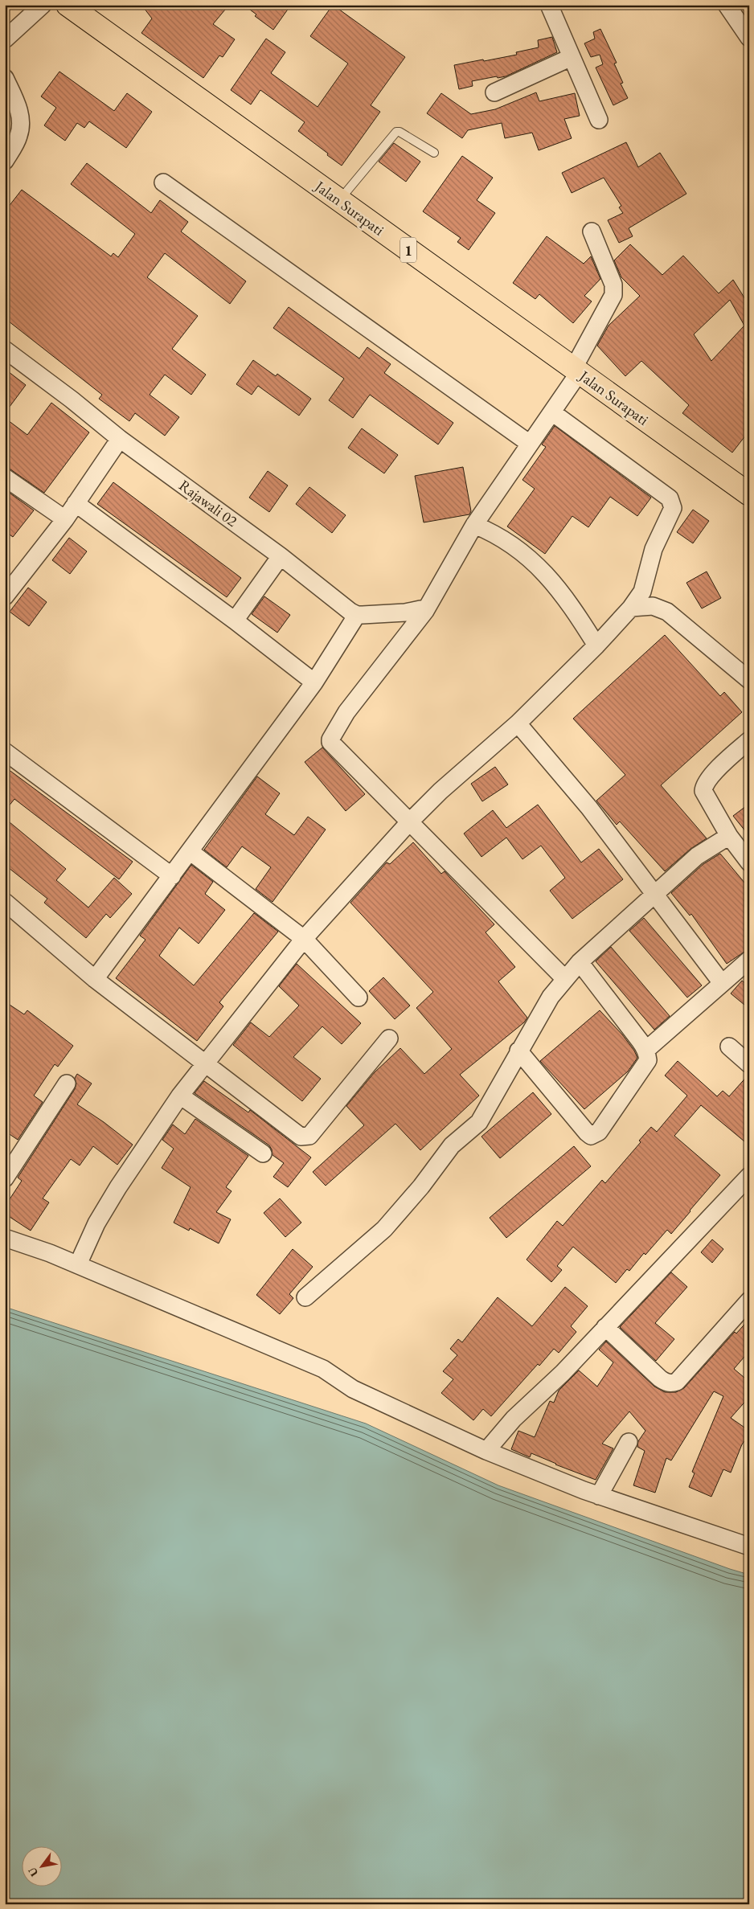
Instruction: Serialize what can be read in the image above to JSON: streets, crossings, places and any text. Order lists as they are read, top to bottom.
{
  "streets": {
    "highway": ["Jalan Surapati", "1"],
    "street": ["Rajawali 02"]
  },
  "north": "bottom left"
}
